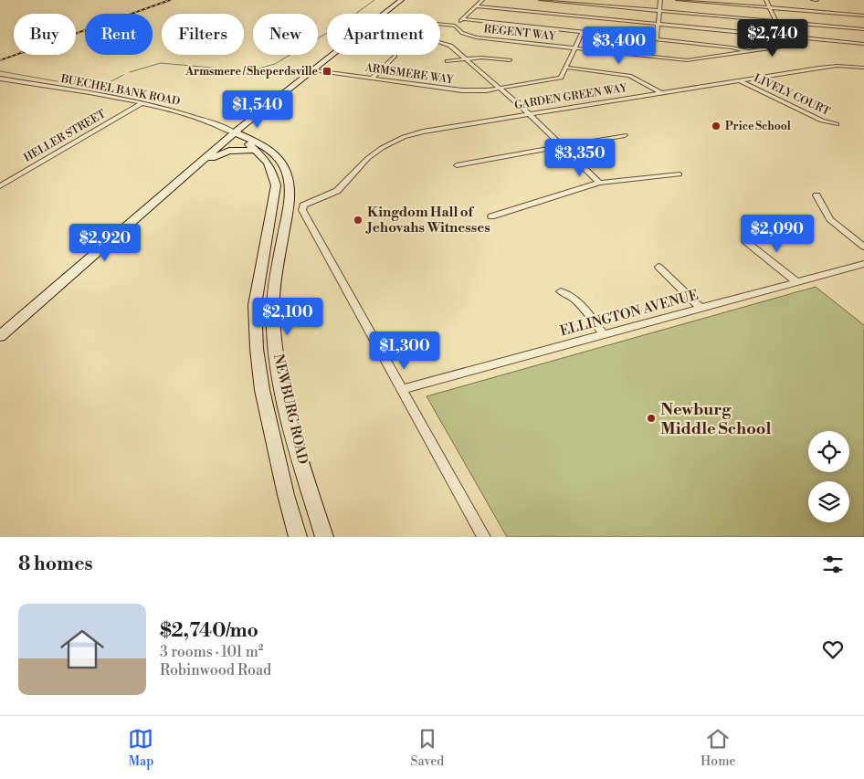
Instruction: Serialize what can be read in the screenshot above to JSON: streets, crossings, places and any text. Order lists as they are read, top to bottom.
{
  "streets": {
    "main road": ["NEWBURG ROAD"],
    "street": [
      "REGENT WAY",
      "ARMSMERE WAY",
      "BUECHEL BANK ROAD",
      "LIVELY COURT",
      "GARDEN GREEN WAY",
      "HELLER STREET",
      "ELLINGTON AVENUE"
    ]
  },
  "crossings": [
    ["BUECHEL BANK ROAD", "HELLER STREET"],
    ["BUECHEL BANK ROAD", "NEWBURG ROAD"],
    ["LIVELY COURT", "GARDEN GREEN WAY"]
  ],
  "places": {
    "transit": ["Armsmere / Sheperdsville"],
    "other": ["Price School", "Kingdom Hall of Jehovahs Witnesses", "Newburg Middle School"]
  },
  "page": {
    "chip": [
      "Buy",
      "Rent",
      "Filters",
      "New",
      "Apartment"
    ],
    "price": [
      "$2,740",
      "$3,400",
      "$1,540",
      "$3,350",
      "$2,090",
      "$2,920",
      "$2,100",
      "$1,300"
    ],
    "heading": "8 homes",
    "list": [
      {
        "name": "$2,740/mo",
        "note": "3 rooms · 101 m² · Robinwood Road"
      }
    ],
    "tabs": ["Map", "Saved", "Home"]
  }
}
